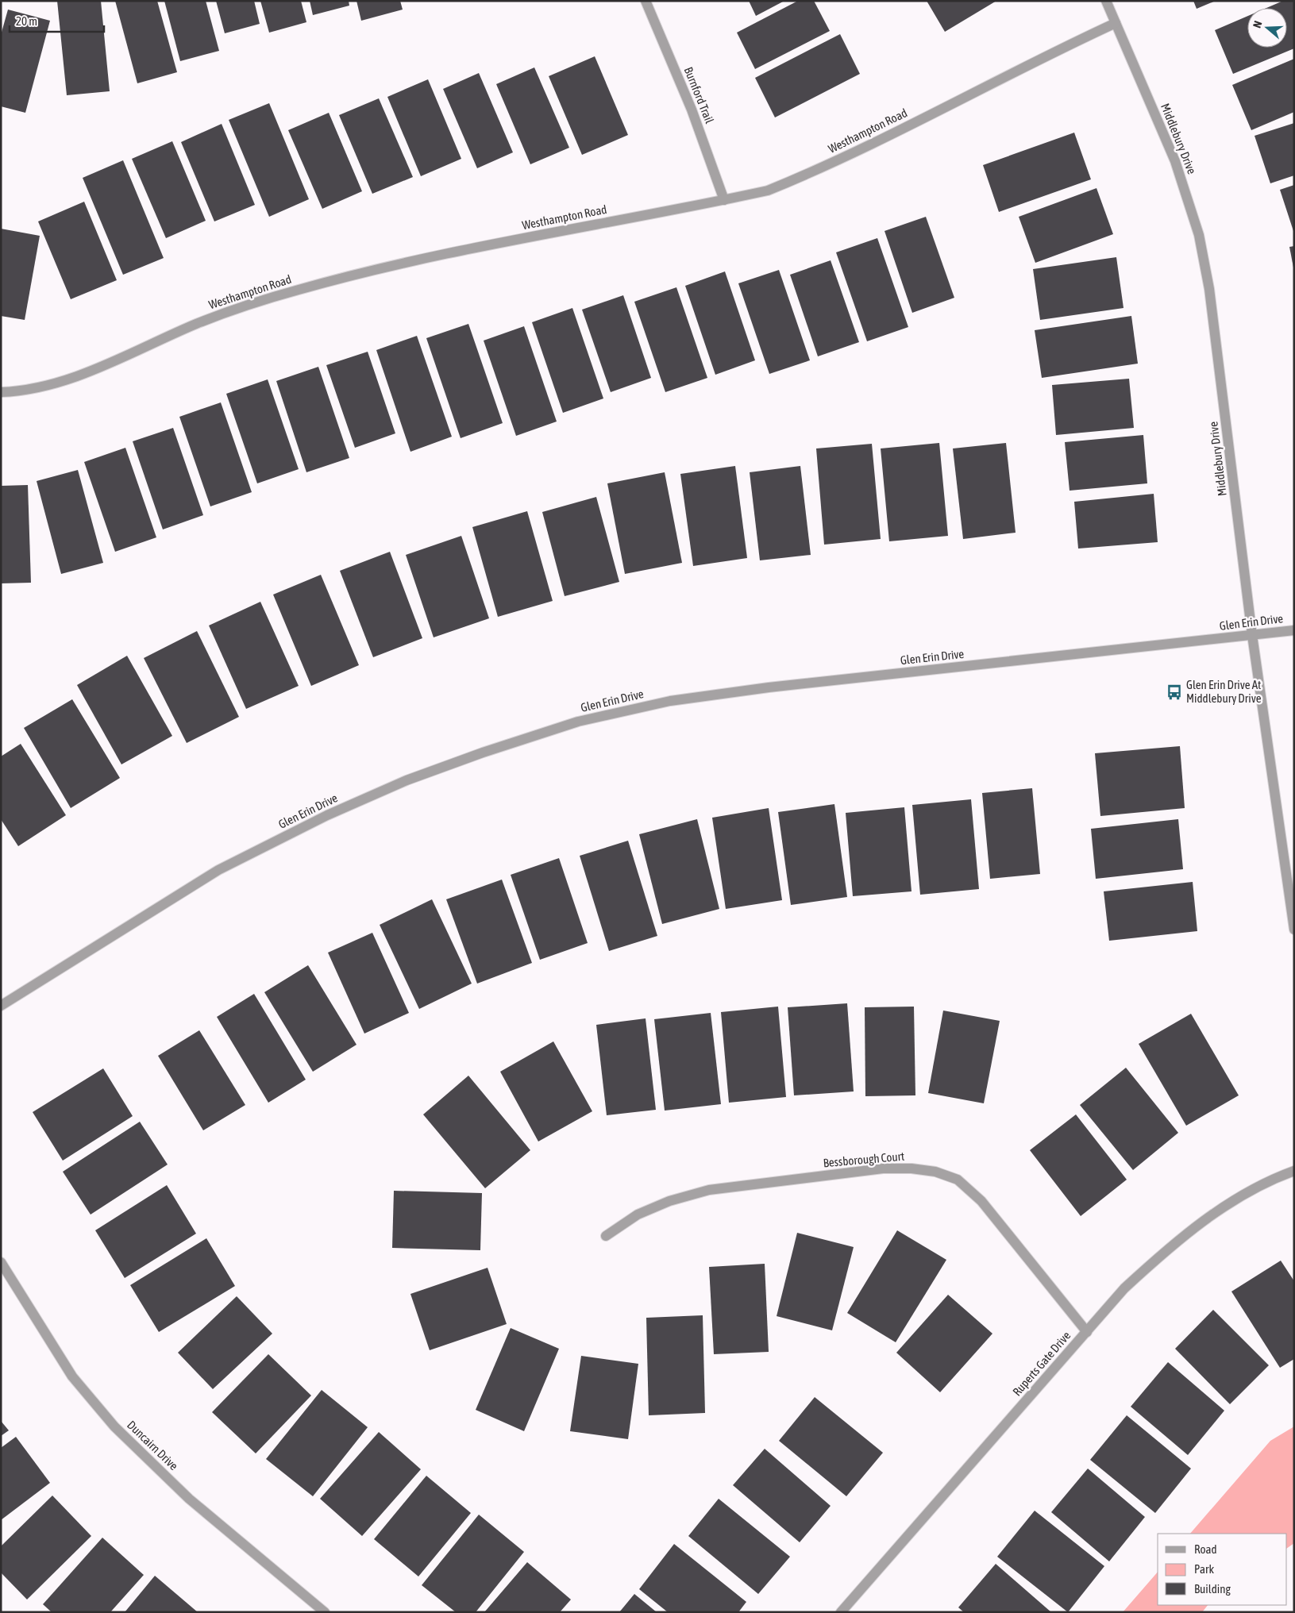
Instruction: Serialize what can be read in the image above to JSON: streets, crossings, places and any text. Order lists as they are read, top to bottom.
{
  "streets": {
    "street": [
      "Burnford Trail",
      "Westhampton Road",
      "Middlebury Drive",
      "Glen Erin Drive",
      "Bessborough Court",
      "Ruperts Gate Drive",
      "Duncairn Drive"
    ]
  },
  "crossings": [
    ["Burnford Trail", "Westhampton Road"],
    ["Westhampton Road", "Middlebury Drive"],
    ["Middlebury Drive", "Glen Erin Drive"],
    ["Bessborough Court", "Ruperts Gate Drive"]
  ],
  "places": {
    "bus stop": ["Glen Erin Drive At Middlebury Drive"]
  },
  "legend": ["Road", "Park", "Building"],
  "scale_bar": "20 m",
  "north": "left"
}
